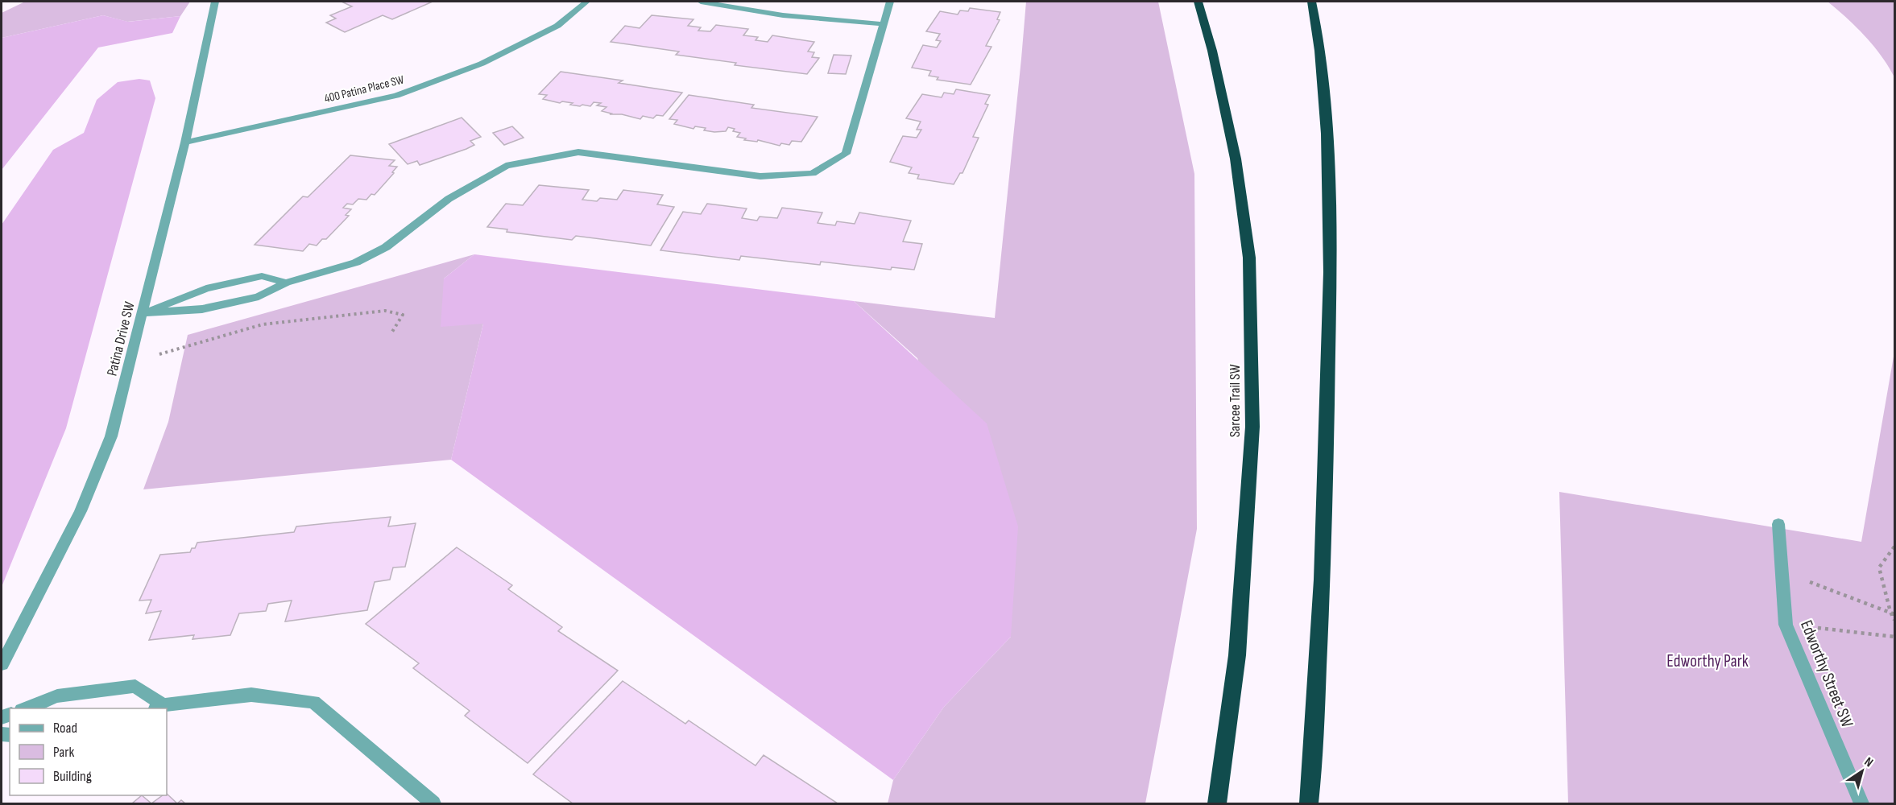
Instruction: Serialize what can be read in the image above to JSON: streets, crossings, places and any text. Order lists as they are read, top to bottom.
{
  "streets": {
    "highway": ["Sarcee Trail SW"],
    "street": ["400 Patina Place SW", "Patina Drive SW", "Edworthy Street SW"]
  },
  "crossings": [
    ["400 Patina Place SW", "Patina Drive SW"]
  ],
  "parks": ["Edworthy Park"],
  "legend": ["Road", "Park", "Building"],
  "north": "top right"
}
